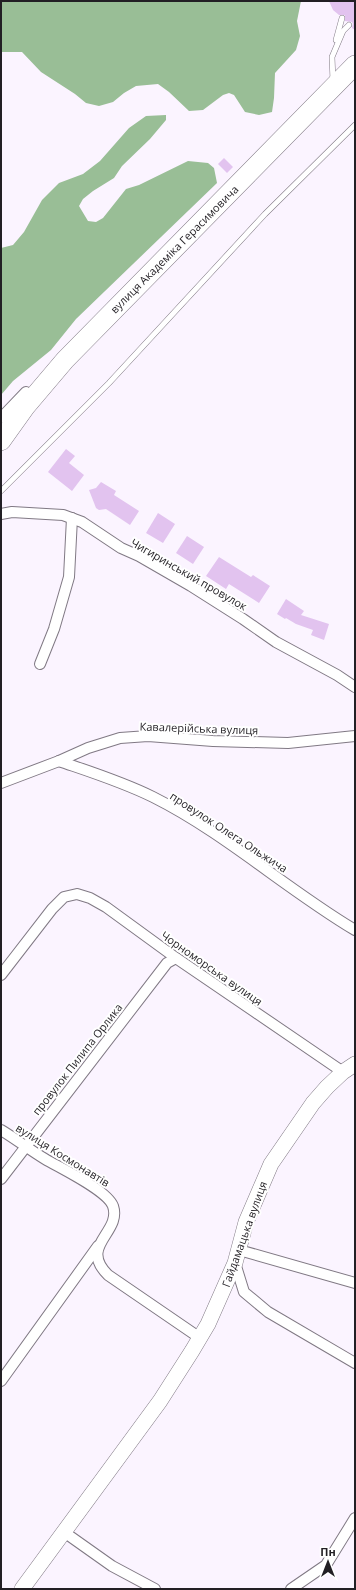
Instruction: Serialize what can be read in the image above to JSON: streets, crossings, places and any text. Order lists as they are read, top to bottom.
{
  "streets": {
    "highway": ["вулиця Академіка Герасимовича"],
    "main road": ["Гайдамацька вулиця"],
    "street": [
      "Чигиринський провулок",
      "Кавалерійська вулиця",
      "провулок Олега Ольжича",
      "Чорноморська вулиця",
      "провулок Пилипа Орлика",
      "вулиця Космонавтів"
    ]
  },
  "crossings": [
    ["Кавалерійська вулиця", "провулок Олега Ольжича"],
    ["Чорноморська вулиця", "провулок Пилипа Орлика"],
    ["Чорноморська вулиця", "Гайдамацька вулиця"],
    ["провулок Пилипа Орлика", "вулиця Космонавтів"],
    ["вулиця Космонавтів", "Гайдамацька вулиця"]
  ],
  "north": "top"
}
